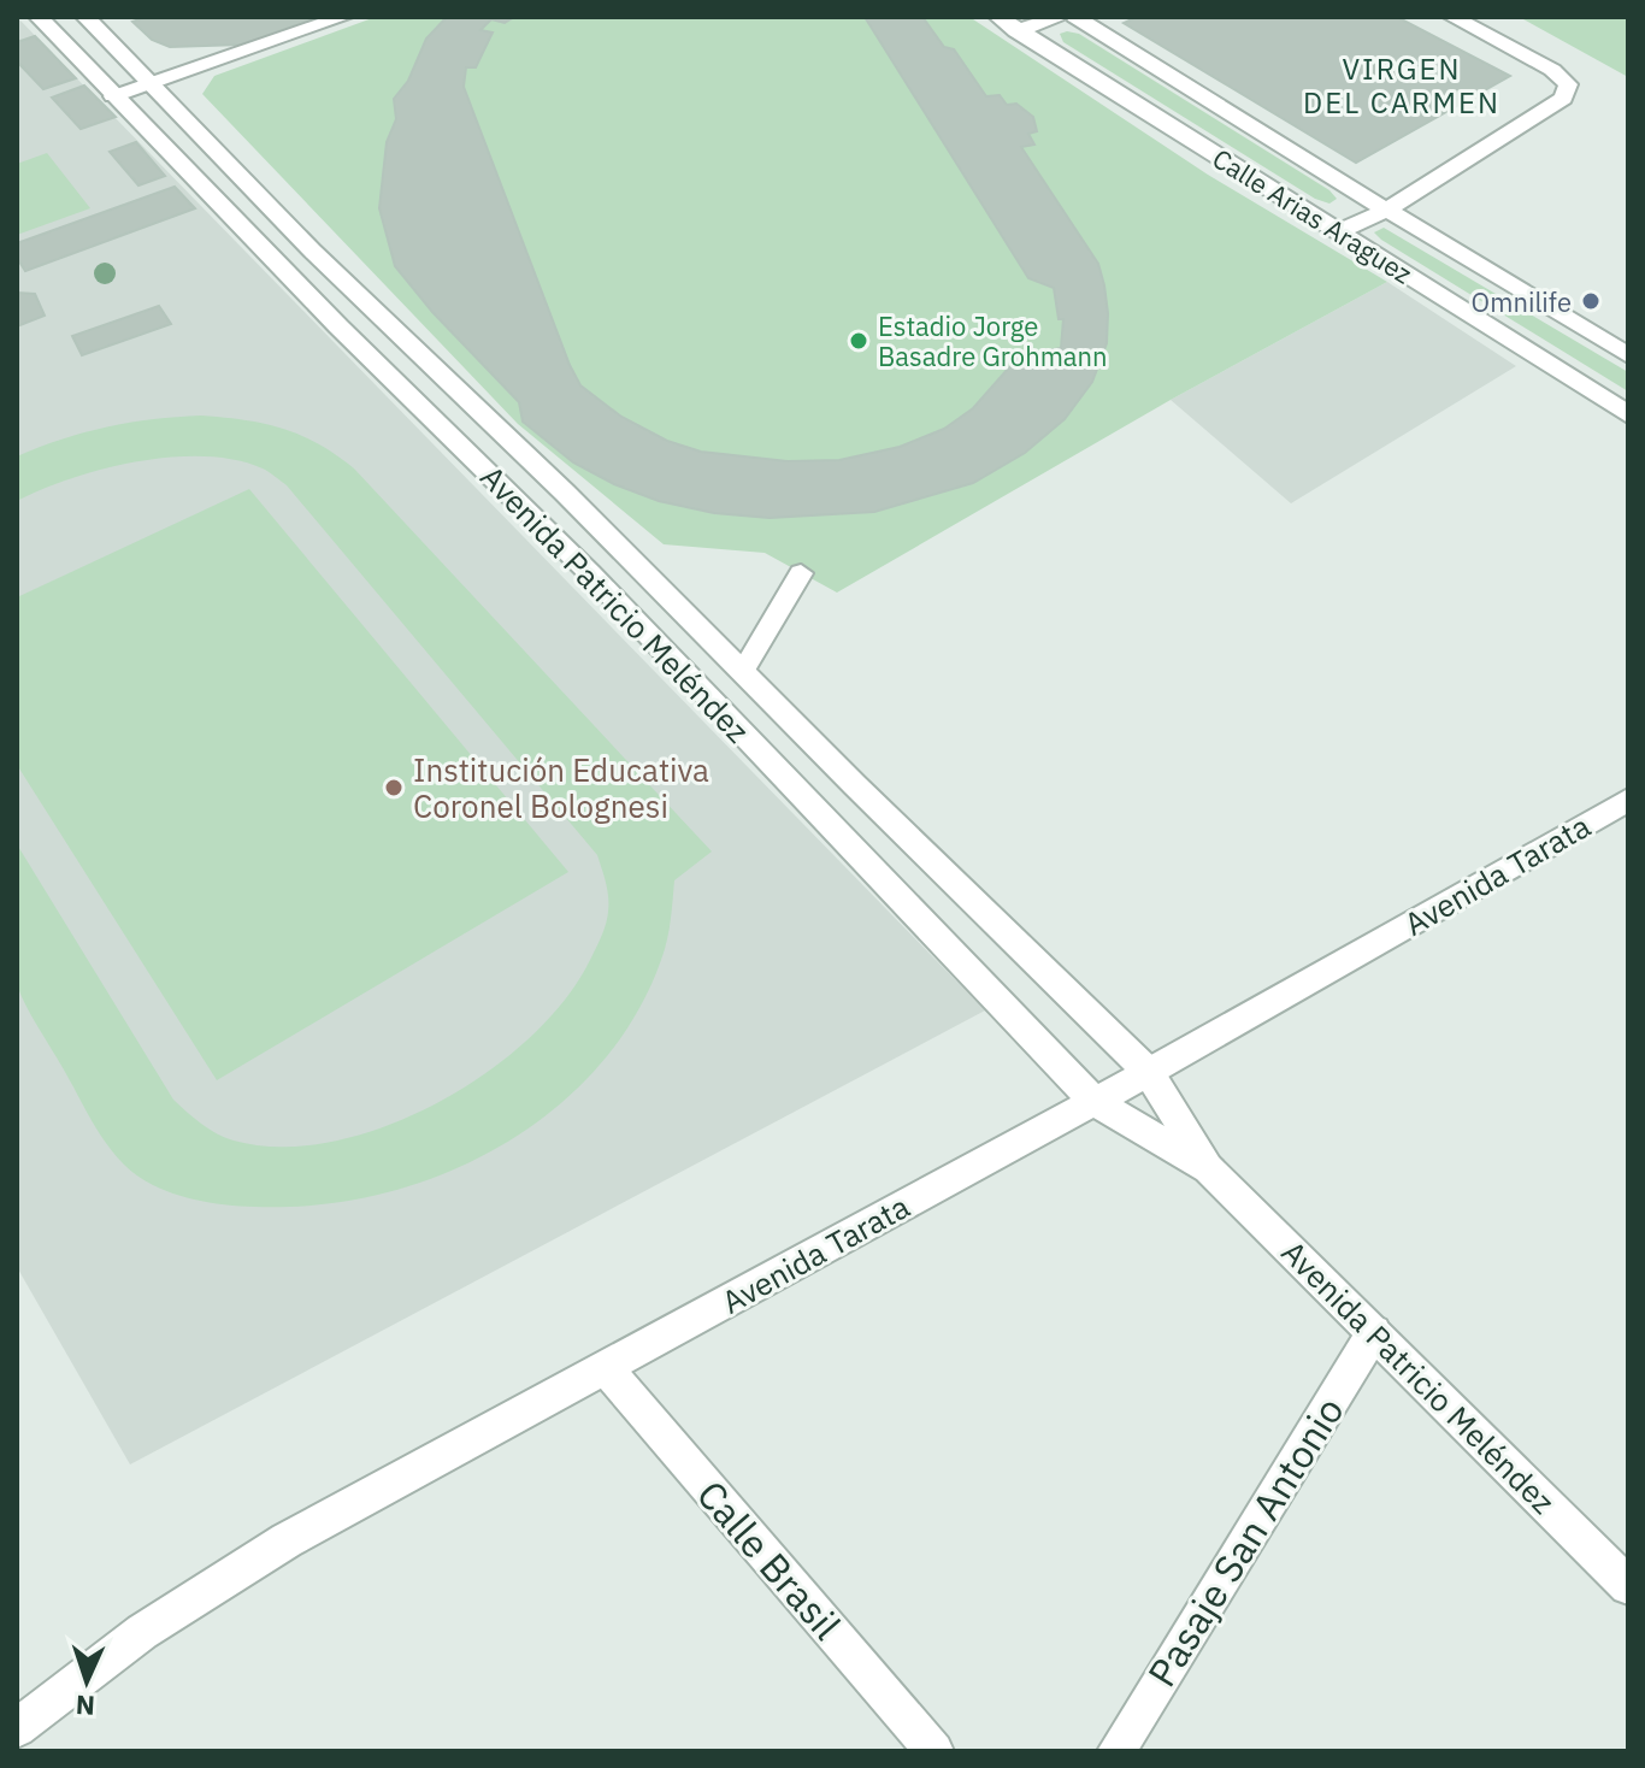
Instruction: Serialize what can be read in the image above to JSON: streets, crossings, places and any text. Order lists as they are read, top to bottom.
{
  "streets": {
    "street": [
      "Calle Arias Araguez",
      "Avenida Patricio Meléndez",
      "Avenida Tarata",
      "Pasaje San Antonio",
      "Calle Brasil"
    ]
  },
  "crossings": [
    ["Avenida Patricio Meléndez", "Avenida Tarata"],
    ["Avenida Patricio Meléndez", "Pasaje San Antonio"],
    ["Avenida Tarata", "Calle Brasil"]
  ],
  "districts": ["VIRGEN DEL CARMEN"],
  "places": ["Omnilife", "Estadio Jorge Basadre Grohmann", "Institución Educativa Coronel Bolognesi"],
  "north": "bottom"
}
